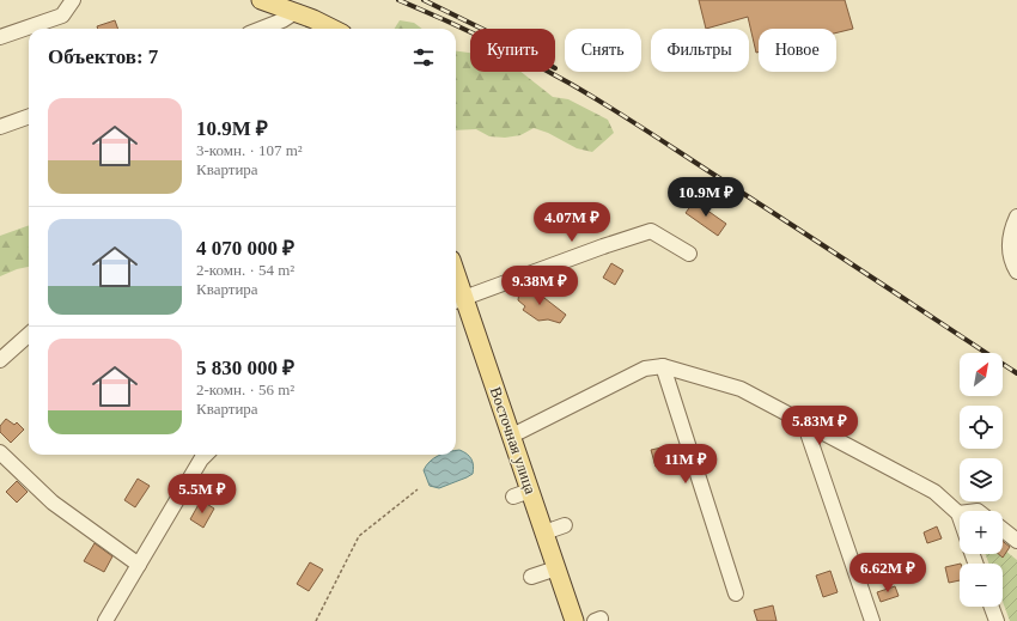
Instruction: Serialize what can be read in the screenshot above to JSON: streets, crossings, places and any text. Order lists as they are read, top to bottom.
{
  "streets": {
    "main road": ["Восточная улица"]
  },
  "north": "top right",
  "page": {
    "chip": [
      "Купить",
      "Снять",
      "Фильтры",
      "Новое"
    ],
    "heading": "Объектов: 7",
    "list": [
      {
        "name": "10.9M ₽",
        "note": "3-комн. · 107 m² · Квартира"
      },
      {
        "name": "4 070 000 ₽",
        "note": "2-комн. · 54 m² · Квартира"
      },
      {
        "name": "5 830 000 ₽",
        "note": "2-комн. · 56 m² · Квартира"
      }
    ],
    "price": [
      "10.9M ₽",
      "4.07M ₽",
      "9.38M ₽",
      "5.83M ₽",
      "11M ₽",
      "5.5M ₽",
      "6.62M ₽"
    ],
    "map_buttons": ["+", "−"]
  }
}
